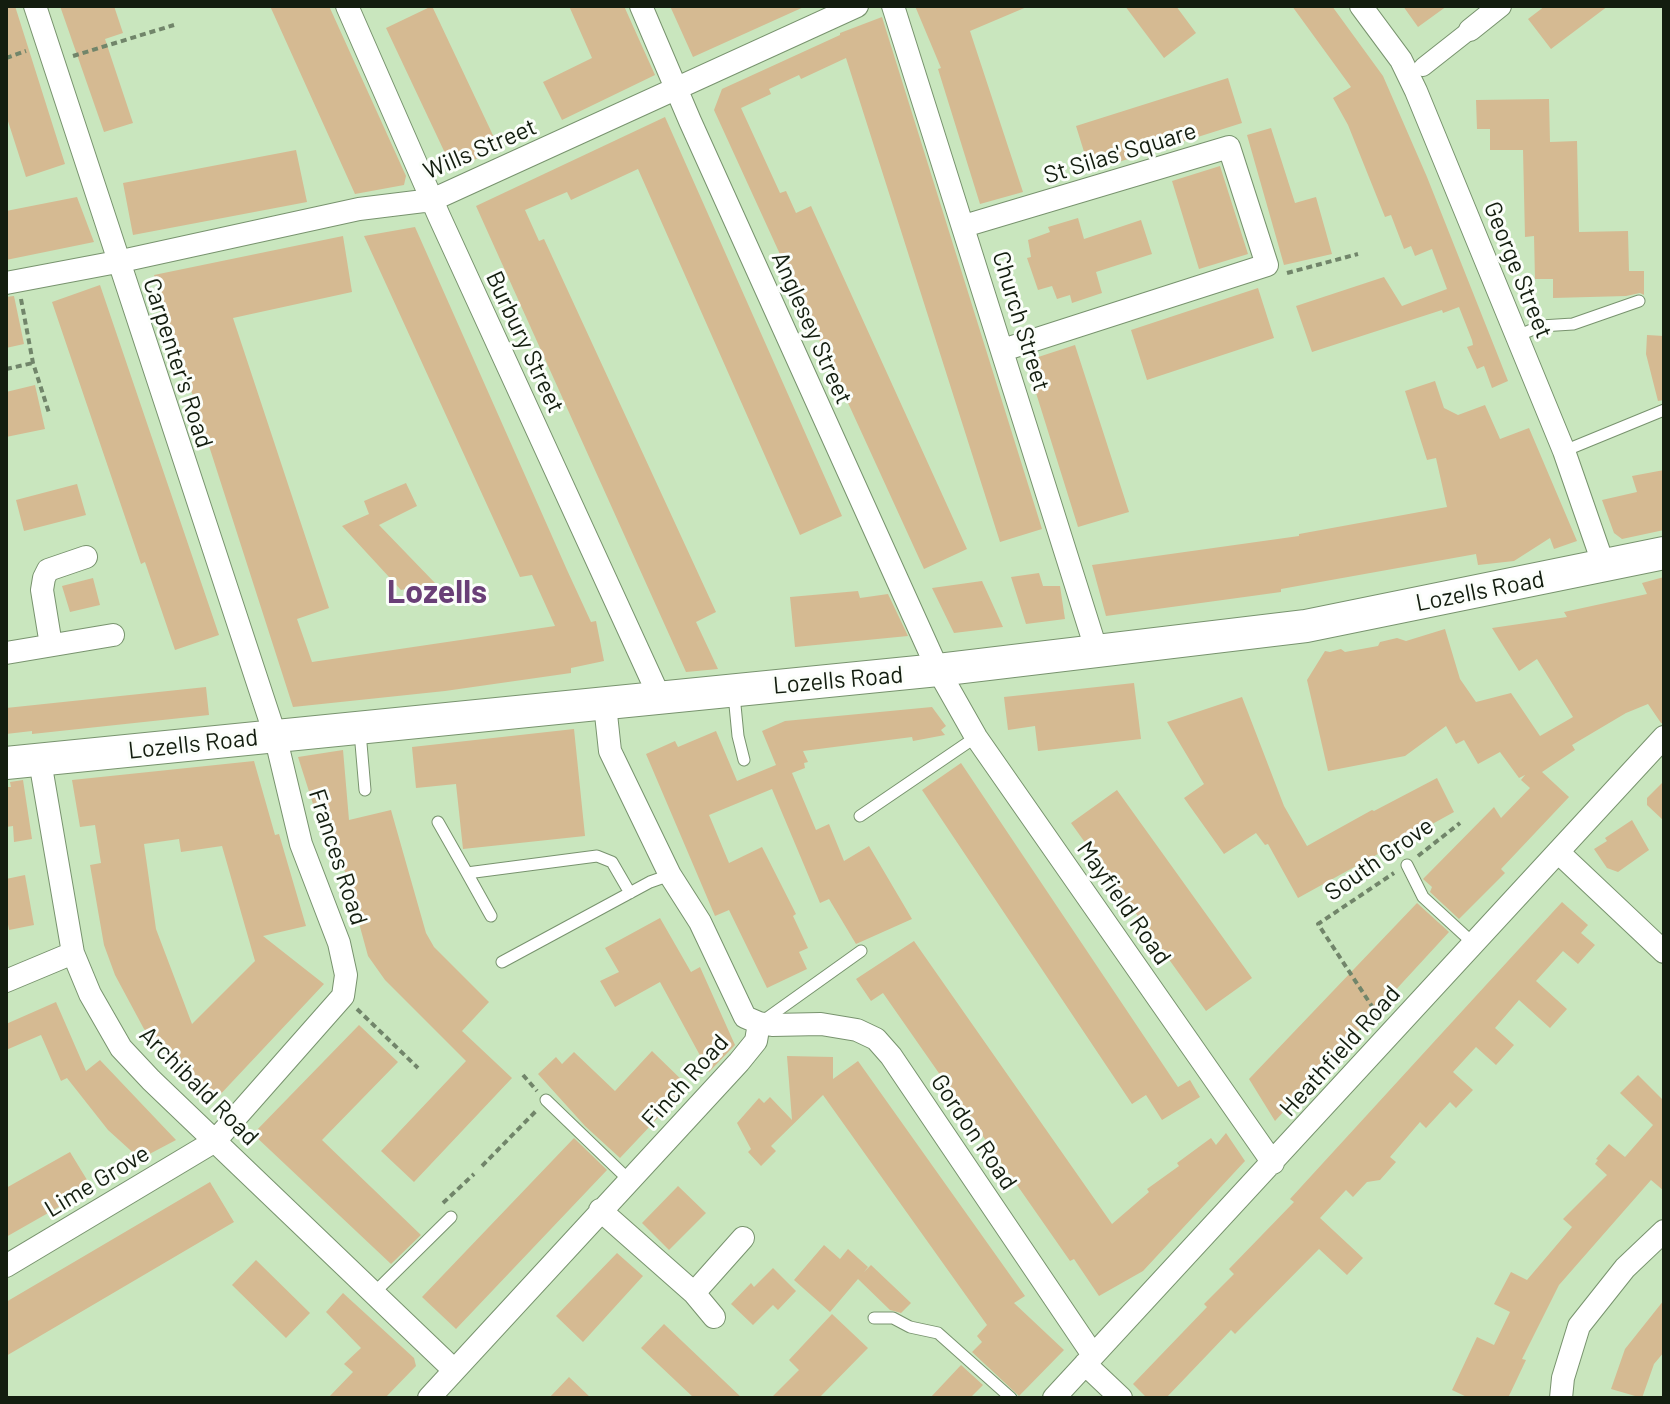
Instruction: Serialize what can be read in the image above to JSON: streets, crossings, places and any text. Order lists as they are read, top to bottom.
{
  "streets": {
    "main road": ["Lozells Road"],
    "street": [
      "Wills Street",
      "St Silas' Square",
      "George Street",
      "Church Street",
      "Anglesey Street",
      "Burbury Street",
      "Carpenter's Road",
      "Frances Road",
      "Mayfield Road",
      "Heathfield Road",
      "Finch Road",
      "Archibald Road",
      "Gordon Road",
      "Lime Grove"
    ],
    "path": ["South Grove"]
  },
  "crossings": [
    ["Wills Street", "Anglesey Street"],
    ["Wills Street", "Burbury Street"],
    ["Wills Street", "Carpenter's Road"],
    ["St Silas' Square", "Church Street"],
    ["George Street", "Lozells Road"],
    ["Church Street", "Lozells Road"],
    ["Anglesey Street", "Lozells Road"],
    ["Anglesey Street", "Mayfield Road"],
    ["Burbury Street", "Lozells Road"],
    ["Carpenter's Road", "Lozells Road"],
    ["Carpenter's Road", "Frances Road"],
    ["Lozells Road", "Frances Road"],
    ["Lozells Road", "Mayfield Road"],
    ["Lozells Road", "Finch Road"],
    ["Lozells Road", "Archibald Road"],
    ["Mayfield Road", "Heathfield Road"],
    ["Heathfield Road", "Gordon Road"],
    ["Finch Road", "Archibald Road"],
    ["Finch Road", "Gordon Road"],
    ["Archibald Road", "Lime Grove"]
  ],
  "districts": ["Lozells"]
}
